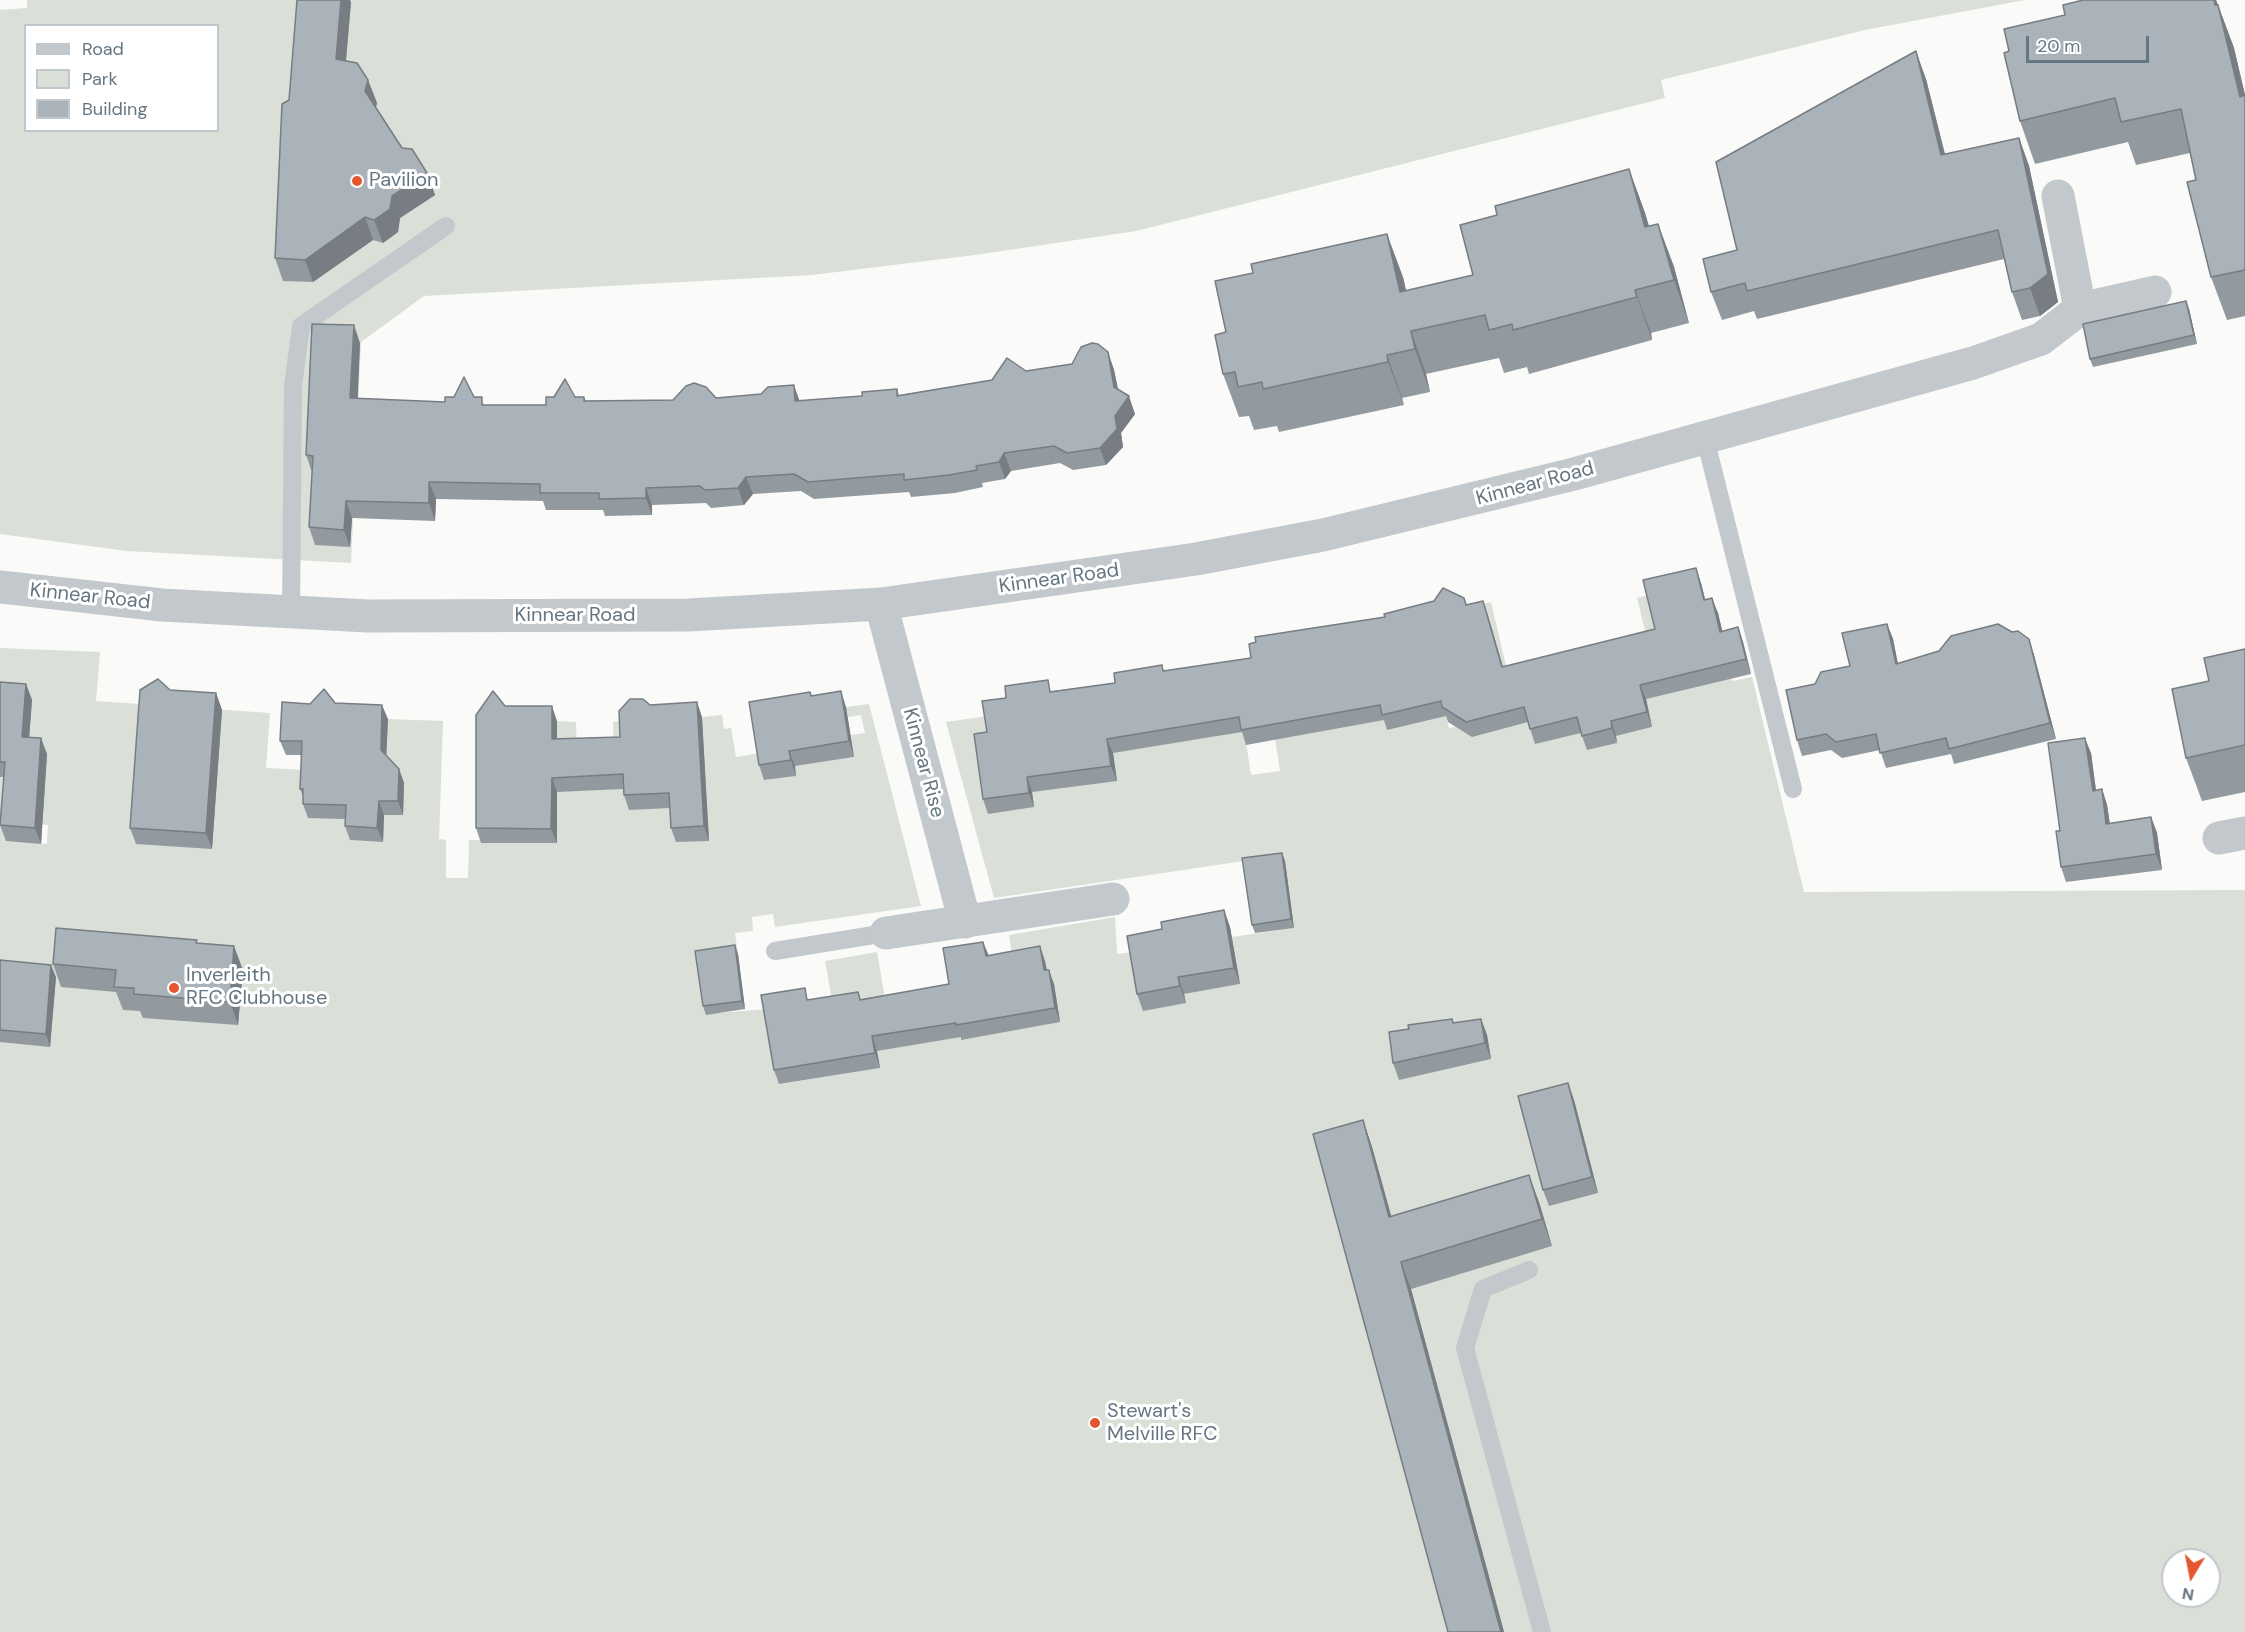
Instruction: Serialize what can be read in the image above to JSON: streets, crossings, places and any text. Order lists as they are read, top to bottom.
{
  "streets": {
    "street": ["Kinnear Road", "Kinnear Rise"]
  },
  "crossings": [
    ["Kinnear Road", "Kinnear Rise"]
  ],
  "places": ["Pavilion", "Inverleith RFC Clubhouse", "Stewart's Melville RFC"],
  "legend": ["Road", "Park", "Building"],
  "scale_bar": "20 m",
  "north": "bottom"
}
